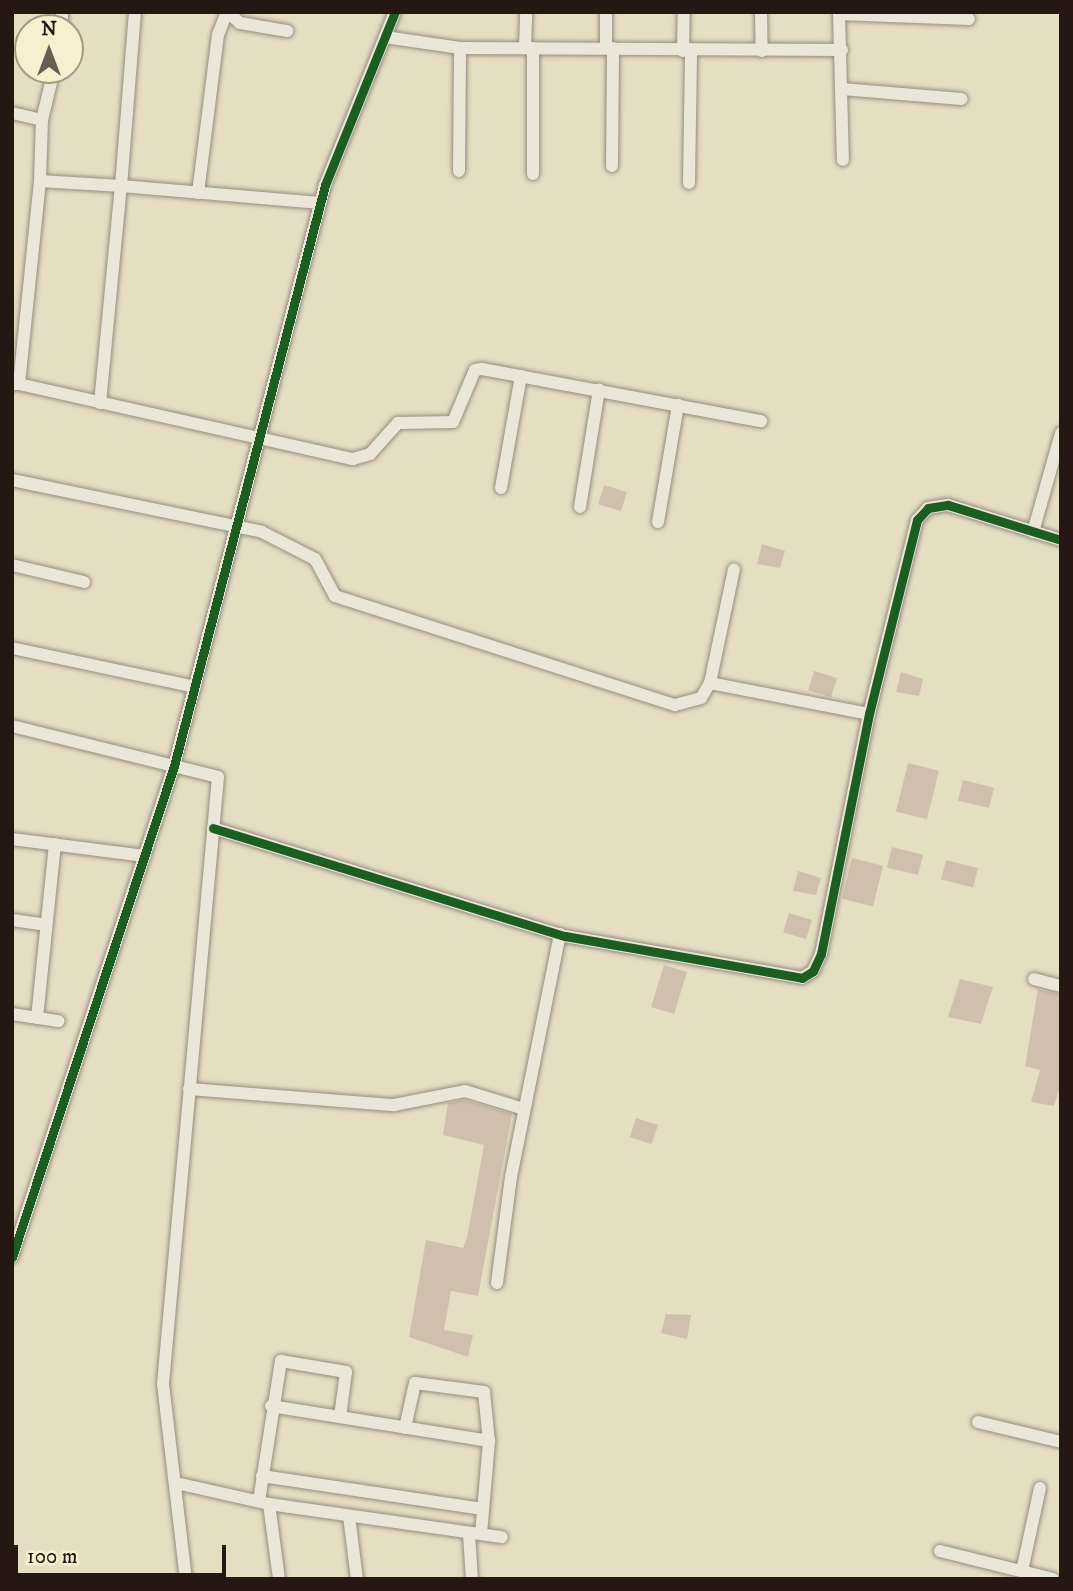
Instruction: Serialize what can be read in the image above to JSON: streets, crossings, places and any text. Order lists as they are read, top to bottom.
{
  "scale_bar": "100 m",
  "north": "top"
}
